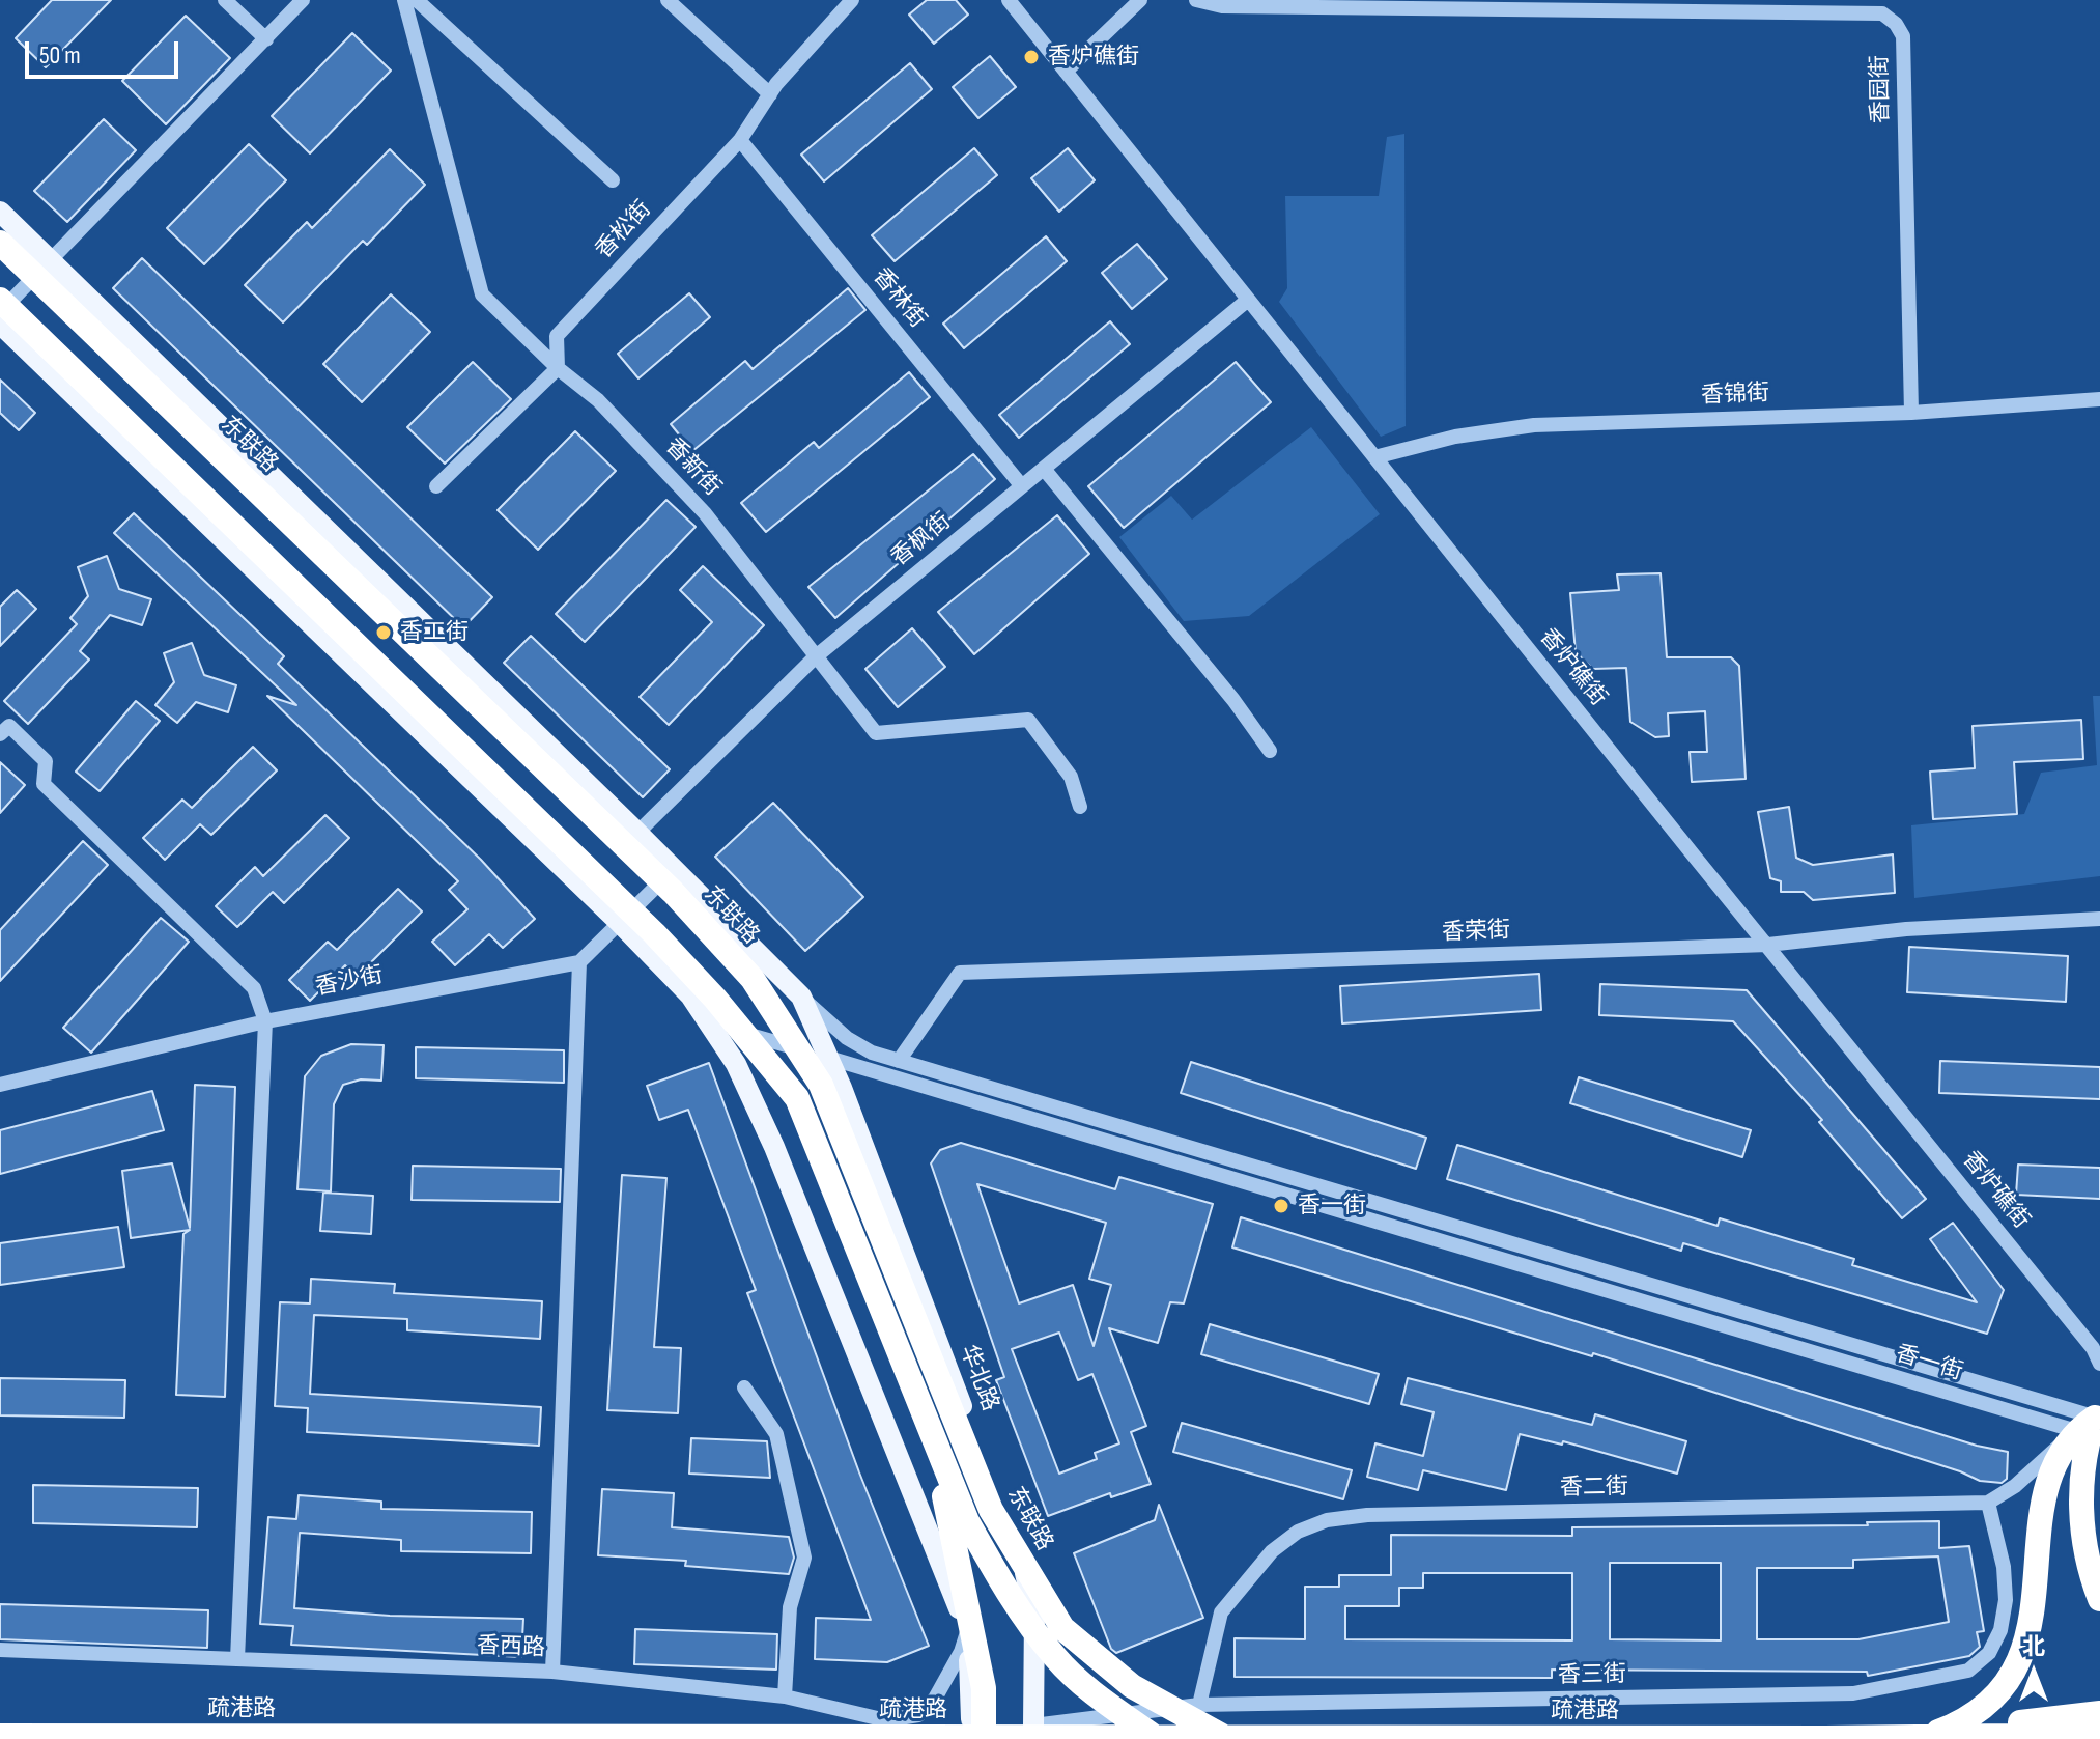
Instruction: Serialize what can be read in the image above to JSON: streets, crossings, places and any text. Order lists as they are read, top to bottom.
{
  "streets": {
    "highway": ["东联路", "疏港路"],
    "main road": ["华北路"],
    "street": [
      "香园街",
      "香松街",
      "香林街",
      "香锦街",
      "香新街",
      "香枫街",
      "香炉礁街",
      "香荣街",
      "香沙街",
      "香一街",
      "香二街",
      "香西路",
      "香三街"
    ]
  },
  "crossings": [
    ["香园街", "香锦街"],
    ["香松街", "香林街"],
    ["香松街", "香新街"],
    ["香林街", "香枫街"],
    ["香锦街", "香炉礁街"],
    ["香新街", "香枫街"],
    ["香枫街", "香炉礁街"],
    ["香炉礁街", "香荣街"],
    ["香荣街", "香一街"],
    ["香一街", "华北路"],
    ["华北路", "香三街"],
    ["香二街", "香三街"]
  ],
  "places": ["香炉礁街", "香工街", "香一街"],
  "scale_bar": "50 m",
  "north": "top"
}
